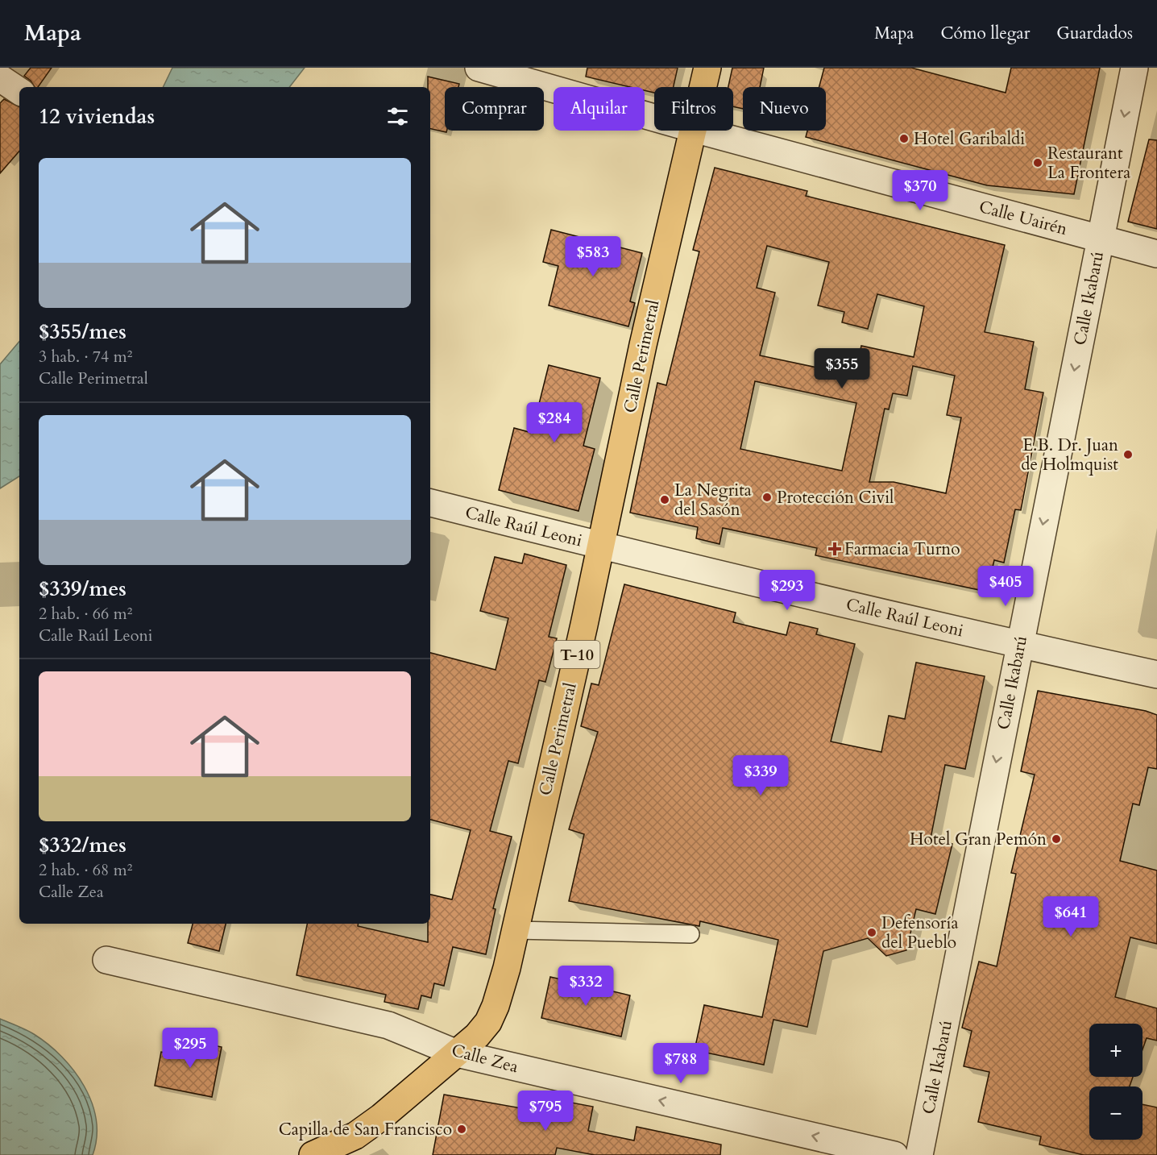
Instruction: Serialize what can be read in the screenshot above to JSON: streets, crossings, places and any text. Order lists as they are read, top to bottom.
{
  "streets": {
    "highway": ["Calle Perimetral", "T-10"],
    "street": [
      "Calle Uairén",
      "Calle Ikabarú",
      "Calle Raúl Leoni",
      "Calle Zea"
    ]
  },
  "crossings": [
    ["Calle Uairén", "Calle Ikabarú"],
    ["Calle Ikabarú", "Calle Raúl Leoni"],
    ["Calle Perimetral", "Calle Raúl Leoni"],
    ["Calle Perimetral", "Calle Zea"]
  ],
  "one_way": ["Calle Ikabarú", "Calle Zea"],
  "places": {
    "other": [
      "Hotel Garibaldi",
      "Restaurant La Frontera",
      "E.B. Dr. Juan de Holmquist",
      "Protección Civil",
      "La Negrita del Sasón",
      "Hotel Gran Pemón",
      "Defensoría del Pueblo",
      "Capilla de San Francisco"
    ],
    "health": ["Farmacia Turno"]
  },
  "page": {
    "header": "Mapa",
    "nav": ["Mapa", "Cómo llegar", "Guardados"],
    "chip": [
      "Comprar",
      "Alquilar",
      "Filtros",
      "Nuevo"
    ],
    "heading": "12 viviendas",
    "list": [
      {
        "name": "$355/mes",
        "note": "3 hab. · 74 m² · Calle Perimetral"
      },
      {
        "name": "$339/mes",
        "note": "2 hab. · 66 m² · Calle Raúl Leoni"
      },
      {
        "name": "$332/mes",
        "note": "2 hab. · 68 m² · Calle Zea"
      }
    ],
    "price": [
      "$370",
      "$583",
      "$355",
      "$284",
      "$405",
      "$293",
      "$339",
      "$641",
      "$332",
      "$295",
      "$788",
      "$795"
    ],
    "map_buttons": ["+", "−"]
  }
}
